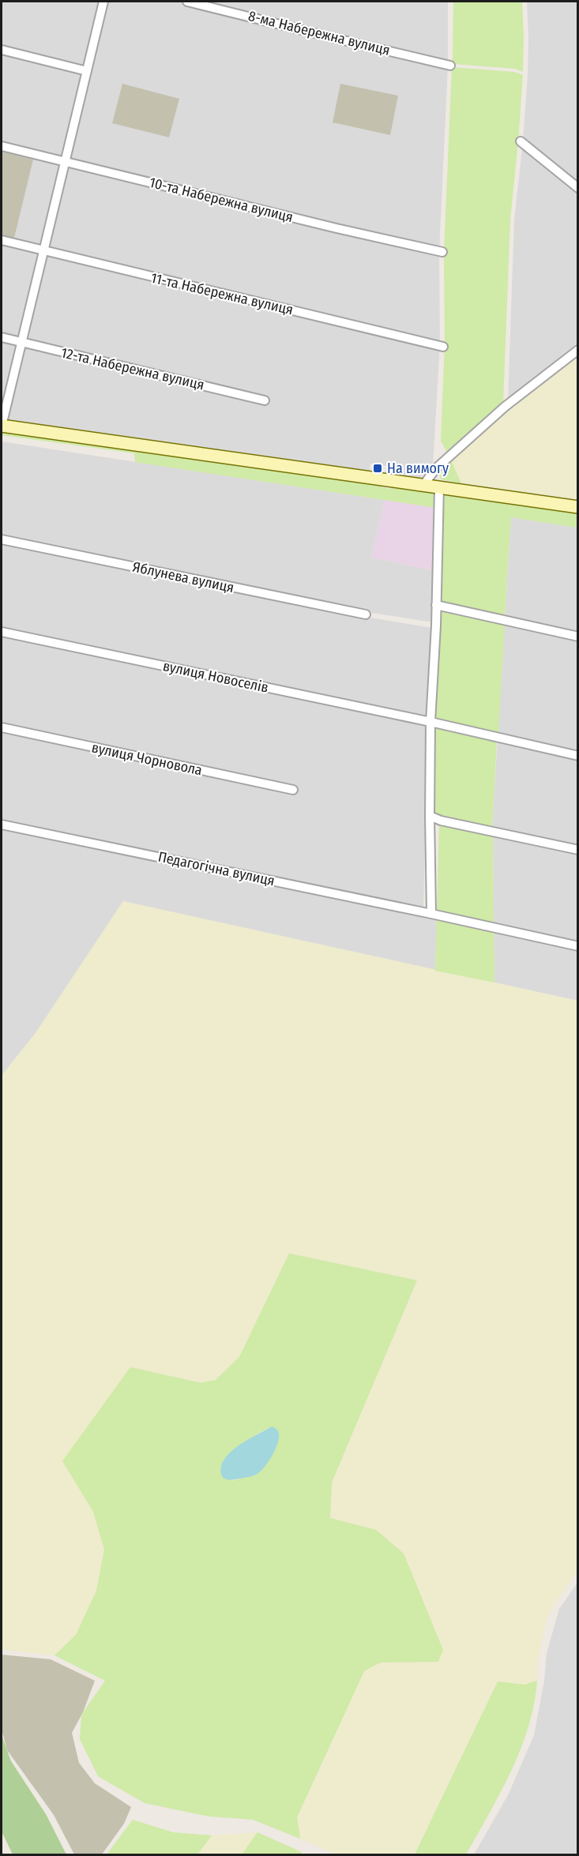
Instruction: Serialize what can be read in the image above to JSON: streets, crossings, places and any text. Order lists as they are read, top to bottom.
{
  "streets": {
    "street": [
      "8-ма Набережна вулиця",
      "10-та Набережна вулиця",
      "11-та Набережна вулиця",
      "12-та Набережна вулиця",
      "Яблунева вулиця",
      "вулиця Новоселів",
      "вулиця Чорновола",
      "Педагогічна вулиця"
    ]
  },
  "places": {
    "transit": ["На вимогу"]
  }
}
